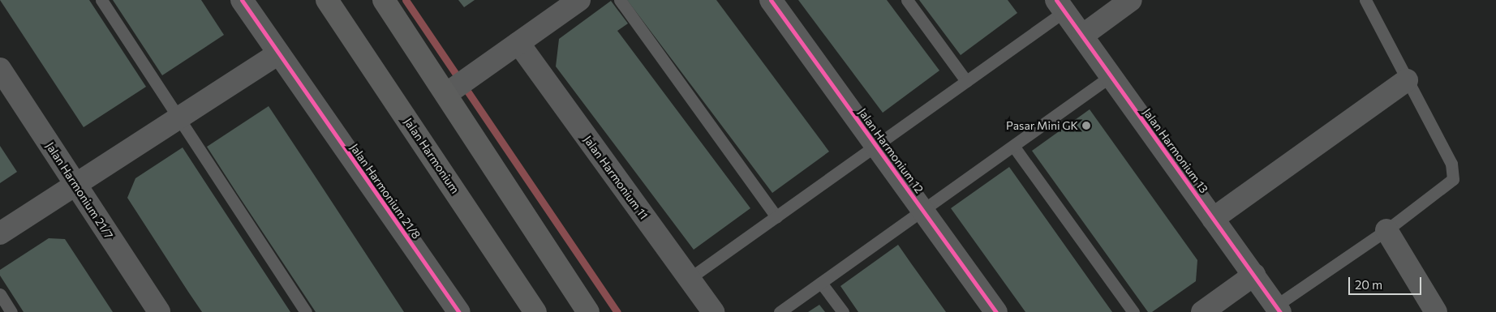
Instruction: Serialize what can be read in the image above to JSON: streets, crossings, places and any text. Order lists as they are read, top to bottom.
{
  "streets": {
    "main road": ["Jalan Harmonium"],
    "street": [
      "Jalan Harmonium 12",
      "Jalan Harmonium 13",
      "Jalan Harmonium 11",
      "Jalan Harmonium 21/7",
      "Jalan Harmonium 21/8"
    ]
  },
  "places": ["Pasar Mini GK"],
  "scale_bar": "20 m"
}
